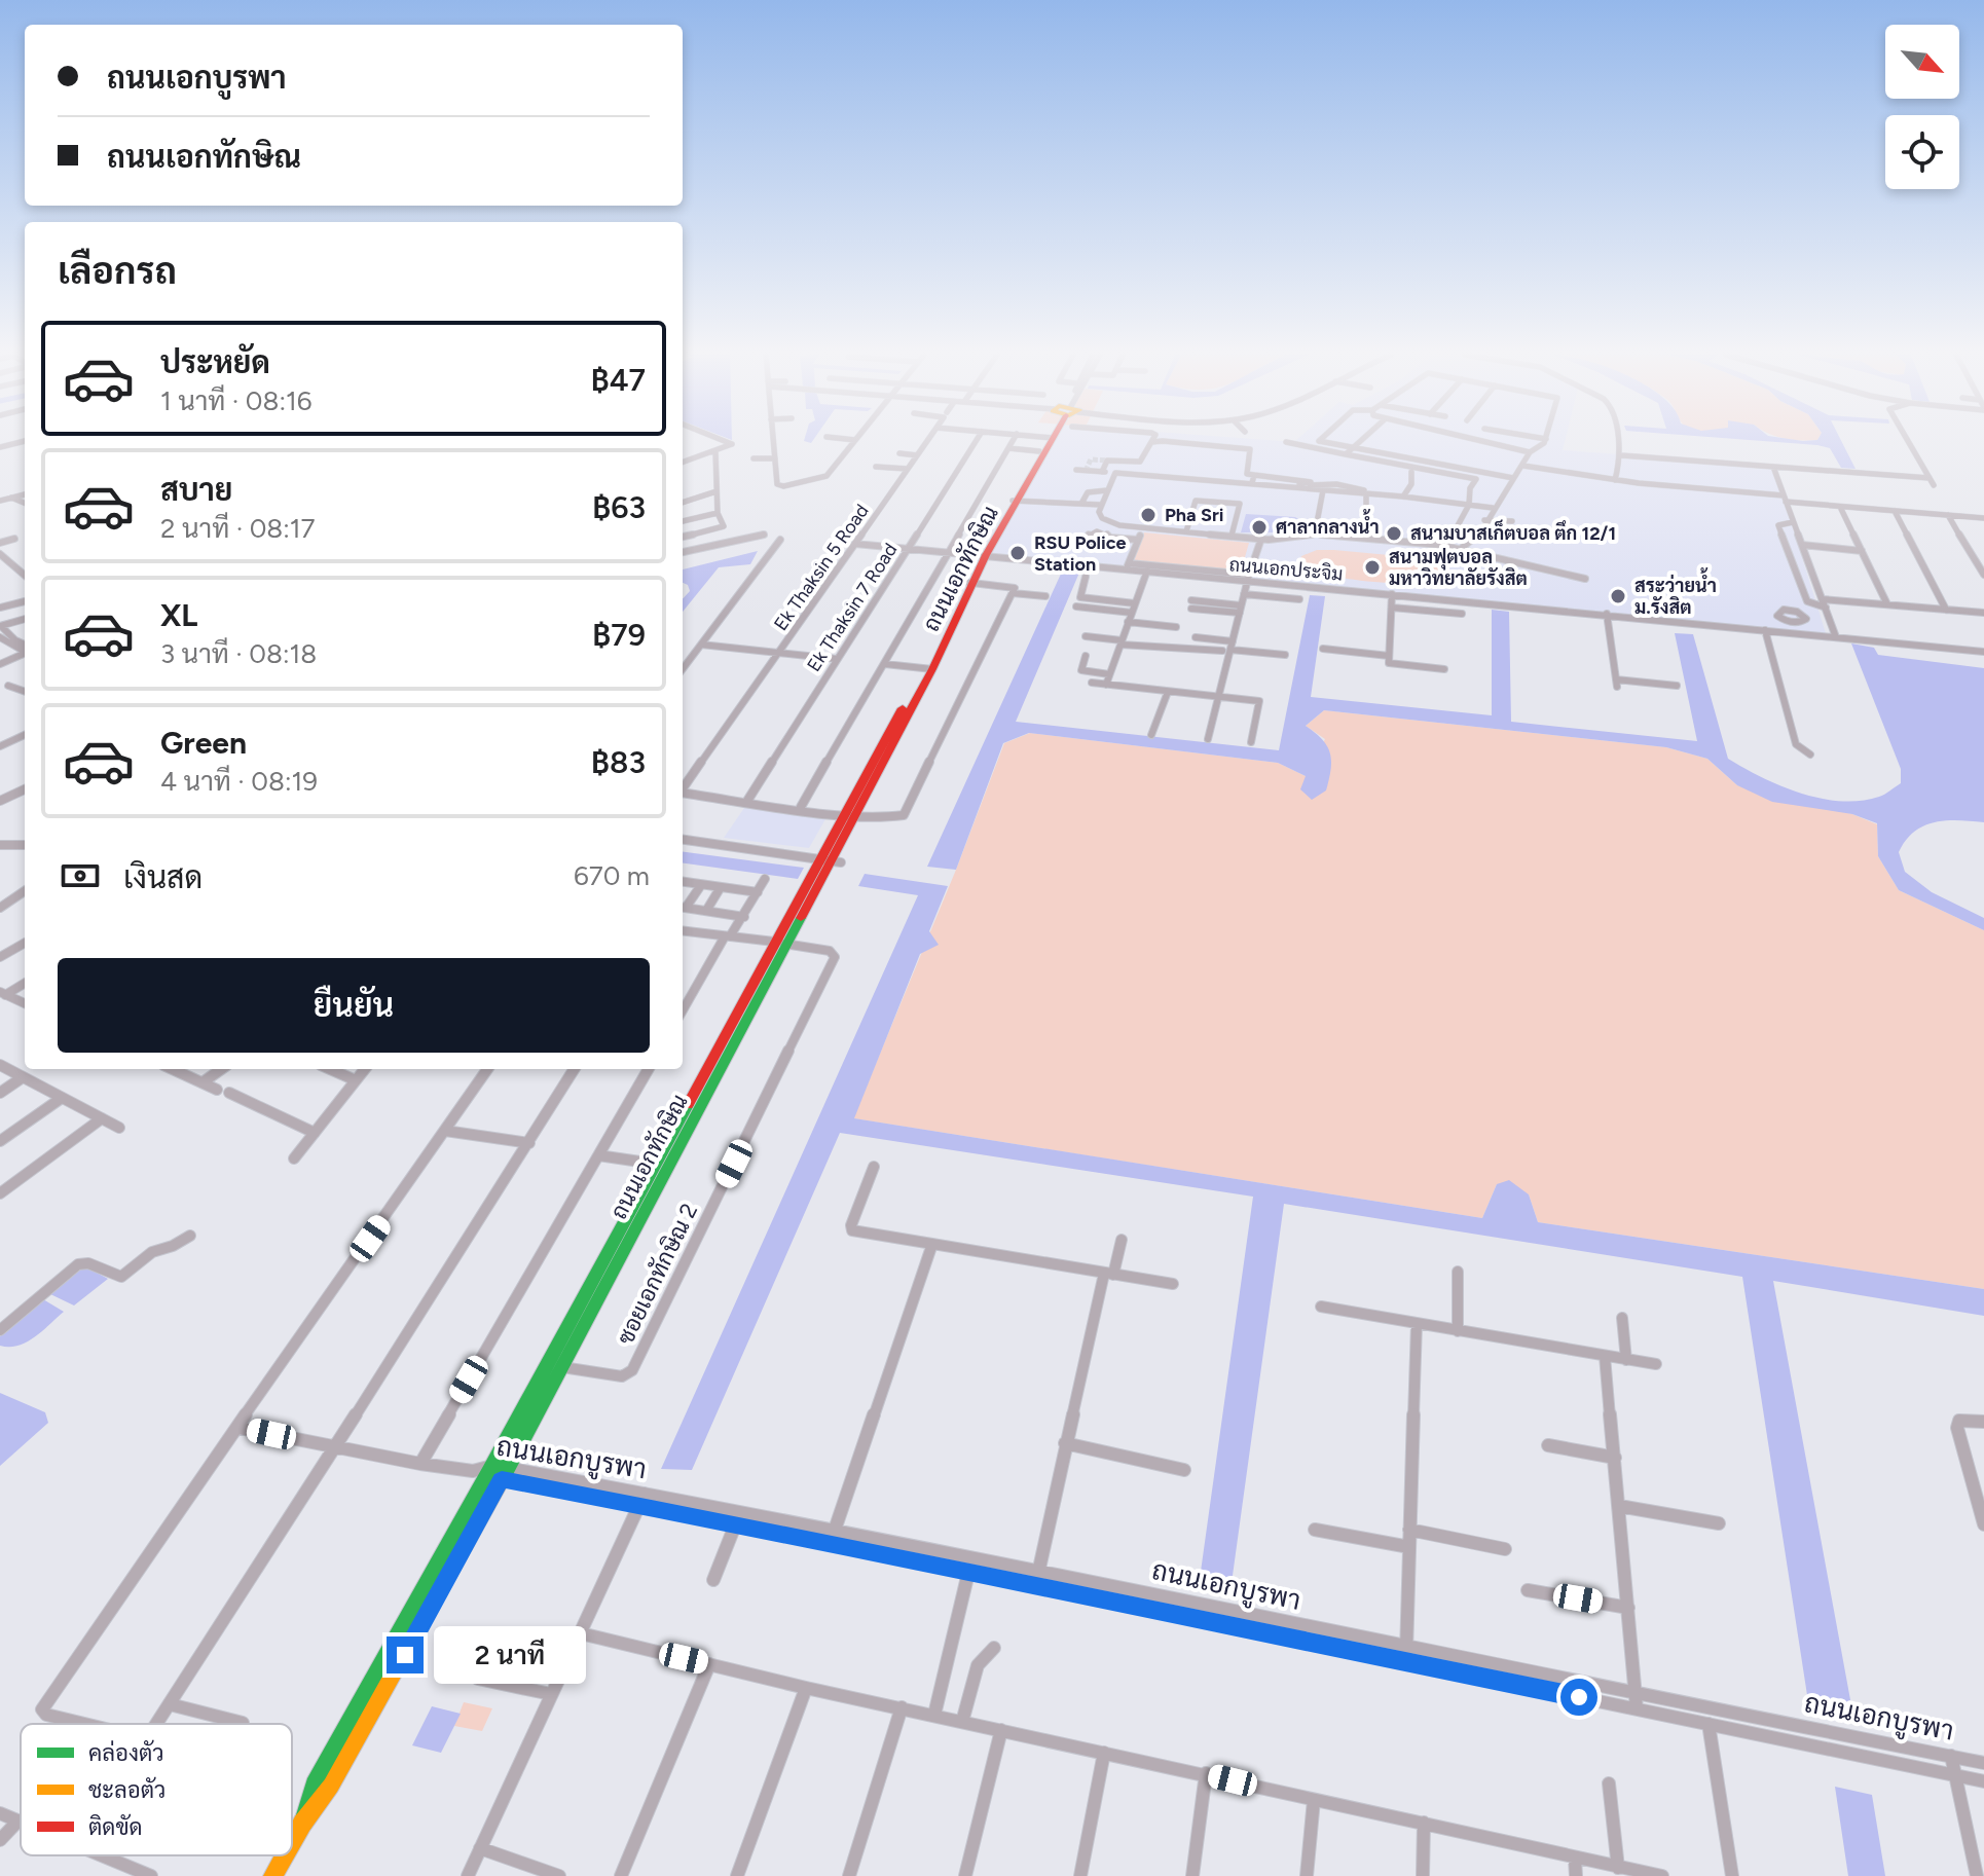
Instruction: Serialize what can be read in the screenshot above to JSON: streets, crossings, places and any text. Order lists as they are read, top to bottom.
{
  "streets": {
    "street": [
      "Ek Thaksin 5 Road",
      "ถนนเอกทักษิณ",
      "ถนนเอกประจิม",
      "Ek Thaksin 7 Road",
      "ซอยเอกทักษิณ 2",
      "ถนนเอกบูรพา"
    ]
  },
  "crossings": [
    ["Ek Thaksin 5 Road", "ถนนเอกประจิม"],
    ["ถนนเอกทักษิณ", "ถนนเอกประจิม"],
    ["ถนนเอกทักษิณ", "ซอยเอกทักษิณ 2"],
    ["ถนนเอกทักษิณ", "ถนนเอกบูรพา"],
    ["ถนนเอกประจิม", "Ek Thaksin 7 Road"]
  ],
  "places": [
    "Pha Sri",
    "ศาลากลางน้ำ",
    "สนามบาสเก็ตบอล ตึก 12/1",
    "RSU Police Station",
    "สนามฟุตบอล มหาวิทยาลัยรังสิต",
    "สระว่ายน้ำ ม.รังสิต"
  ],
  "legend": ["คล่องตัว", "ชะลอตัว", "ติดขัด"],
  "north": "bottom right",
  "page": {
    "banner": ["ถนนเอกบูรพา", "ถนนเอกทักษิณ"],
    "heading": "เลือกรถ",
    "list": [
      {
        "name": "ประหยัด",
        "note": "1 นาที · 08:16",
        "value": "฿47"
      },
      {
        "name": "สบาย",
        "note": "2 นาที · 08:17",
        "value": "฿63"
      },
      {
        "name": "XL",
        "note": "3 นาที · 08:18",
        "value": "฿79"
      },
      {
        "name": "Green",
        "note": "4 นาที · 08:19",
        "value": "฿83"
      }
    ],
    "pay": ["เงินสด", "670 m"],
    "buttons": "ยืนยัน",
    "bubble": "2 นาที"
  }
}
